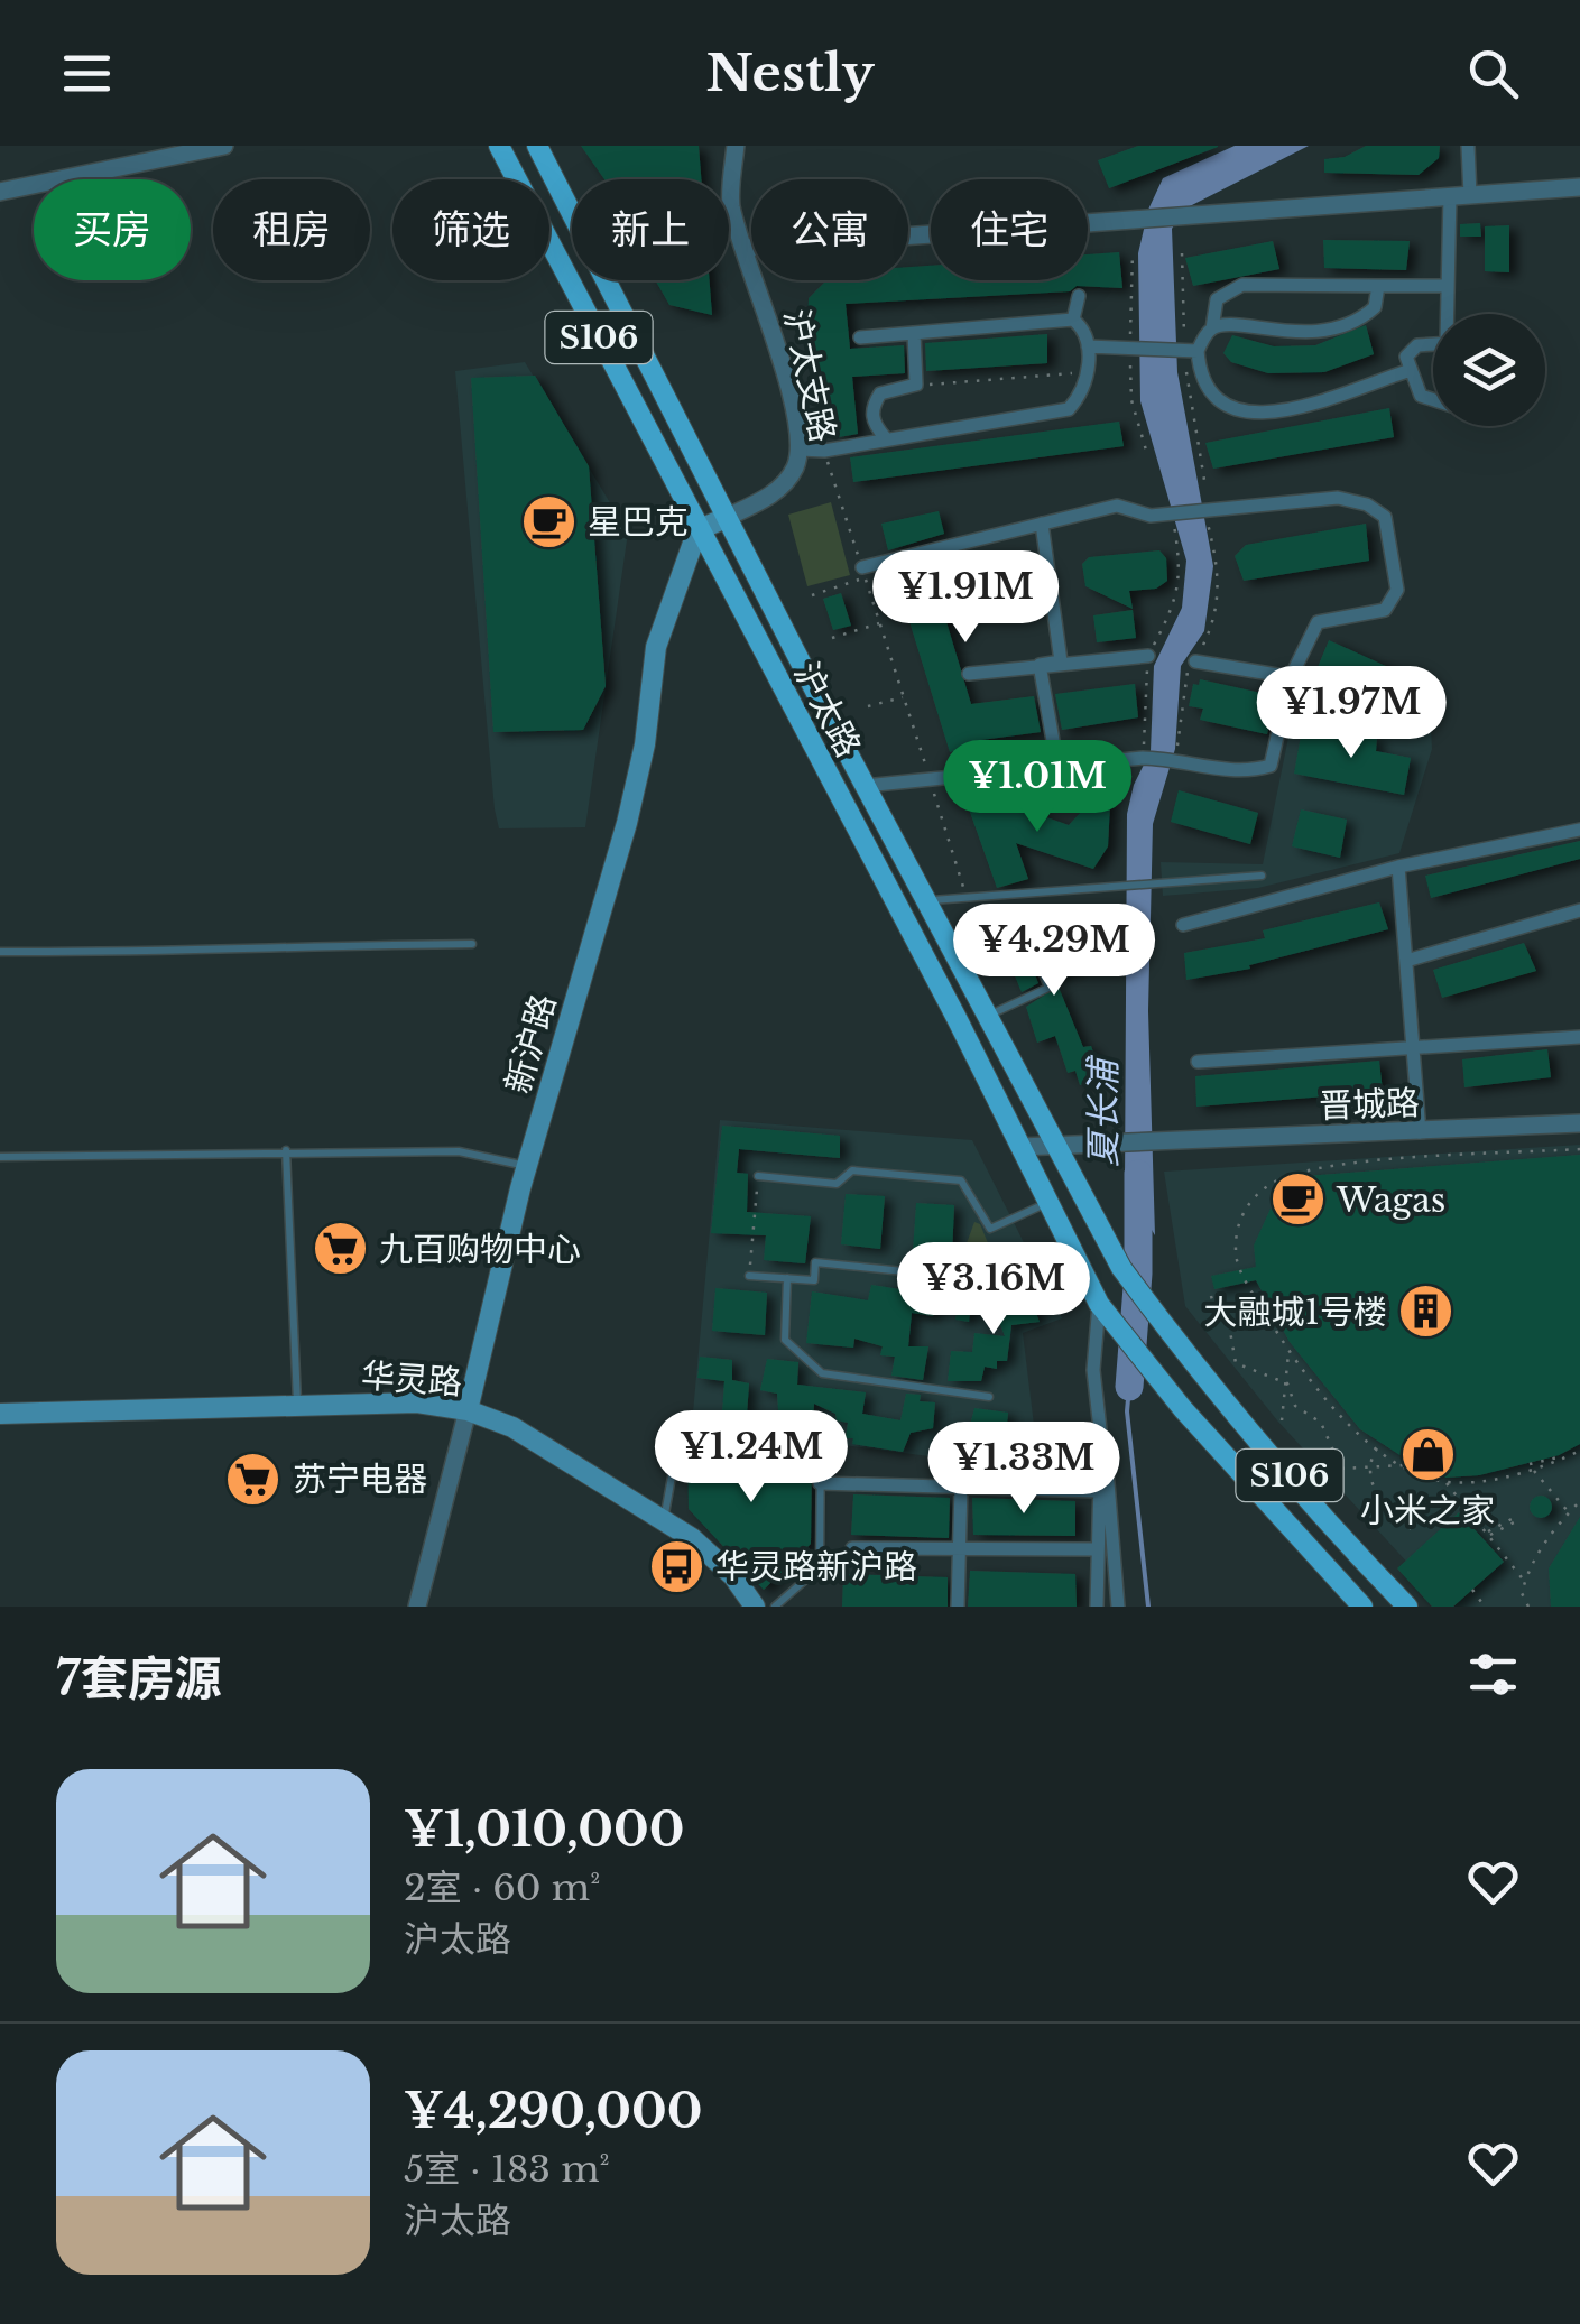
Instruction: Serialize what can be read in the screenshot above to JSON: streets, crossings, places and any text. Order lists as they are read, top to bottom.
{
  "streets": {
    "main road": [
      "S106",
      "沪太路",
      "新沪路",
      "华灵路"
    ],
    "street": ["沪太支路", "晋城路"]
  },
  "crossings": [
    ["S106", "沪太路"],
    ["沪太支路", "沪太路"],
    ["沪太路", "新沪路"],
    ["沪太路", "晋城路"],
    ["新沪路", "华灵路"]
  ],
  "water": ["夏长浦"],
  "places": {
    "cafe": ["星巴克", "Wagas"],
    "supermarket": ["九百购物中心", "苏宁电器"],
    "building": ["大融城1号楼"],
    "shop": ["小米之家"],
    "bus stop": ["华灵路新沪路"]
  },
  "page": {
    "header": "Nestly",
    "chip": [
      "买房",
      "租房",
      "筛选",
      "新上",
      "公寓",
      "住宅"
    ],
    "price": [
      "¥1.91M",
      "¥1.97M",
      "¥1.01M",
      "¥4.29M",
      "¥3.16M",
      "¥1.24M",
      "¥1.33M"
    ],
    "heading": "7套房源",
    "list": [
      {
        "name": "¥1,010,000",
        "note": "2室 · 60 m² · 沪太路"
      },
      {
        "name": "¥4,290,000",
        "note": "5室 · 183 m² · 沪太路"
      }
    ]
  }
}
